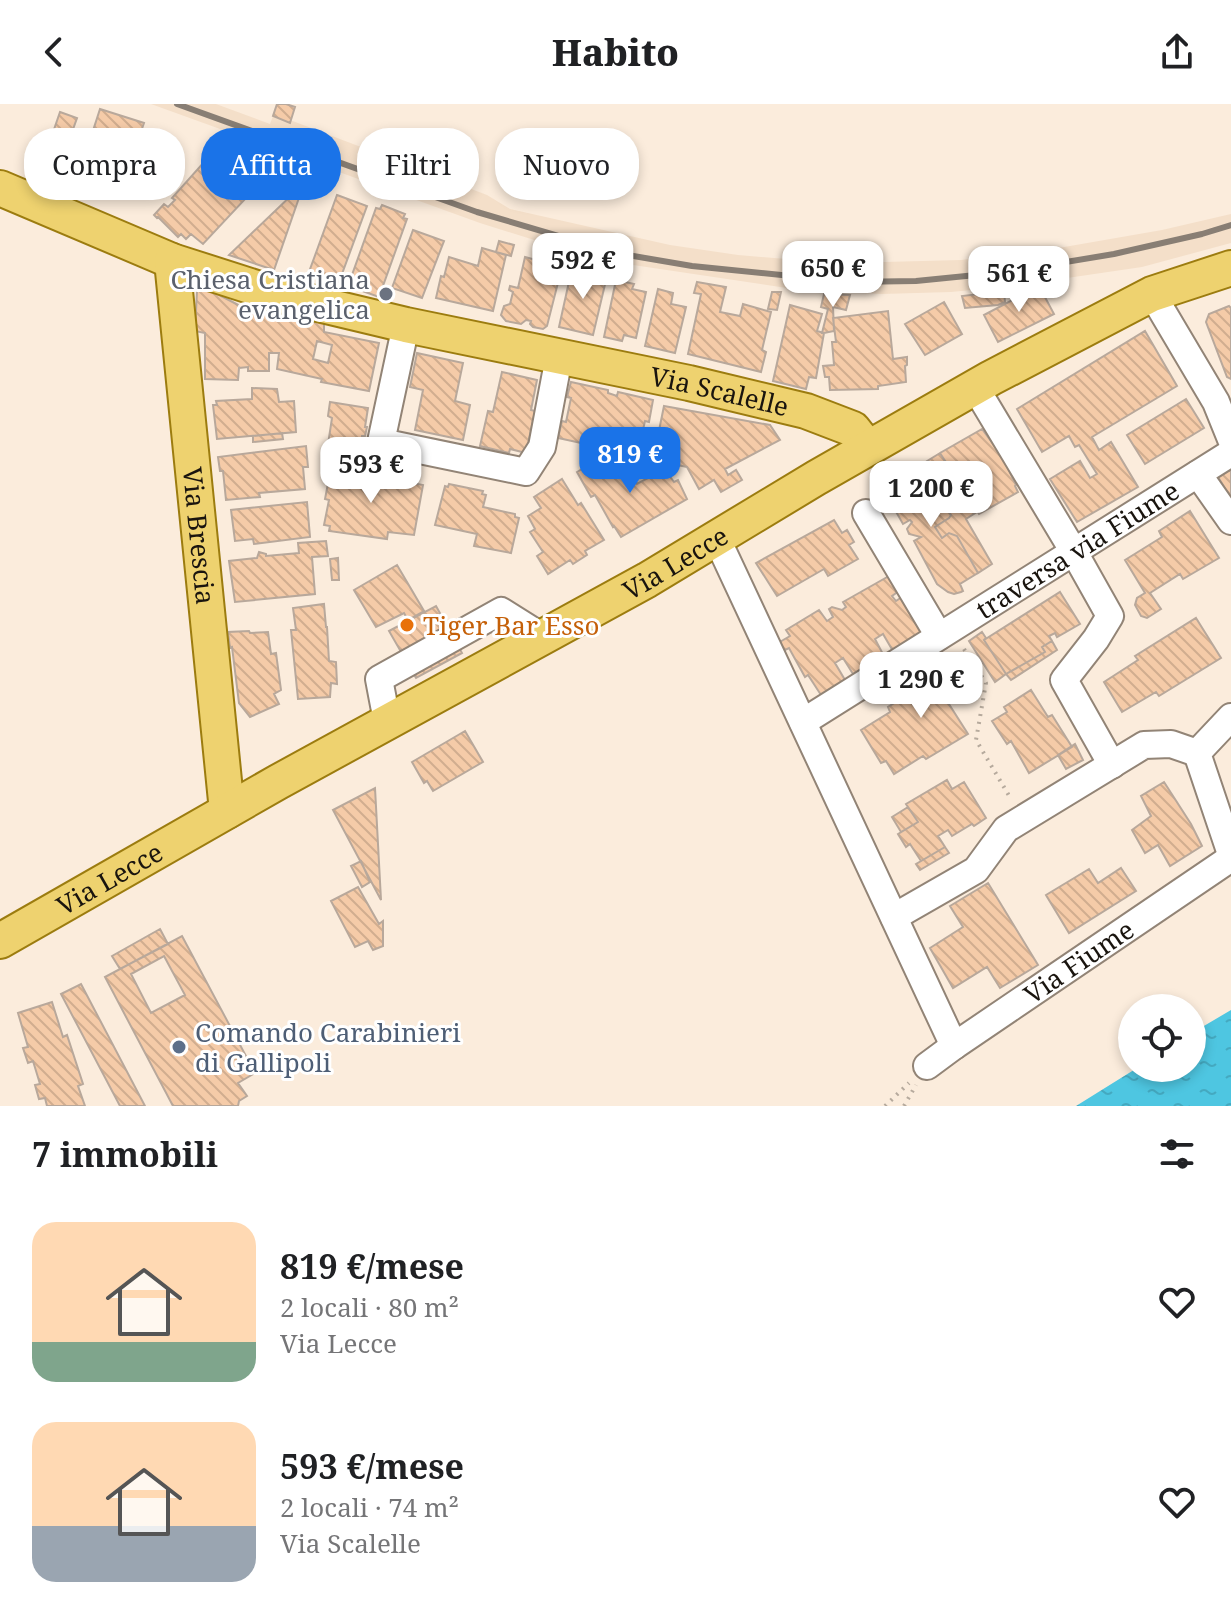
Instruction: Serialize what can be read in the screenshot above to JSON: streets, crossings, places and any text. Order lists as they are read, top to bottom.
{
  "streets": {
    "main road": ["Via Scalelle", "Via Brescia", "Via Lecce"],
    "street": ["traversa via Fiume", "Via Fiume"]
  },
  "crossings": [
    ["Via Scalelle", "Via Brescia"],
    ["Via Scalelle", "Via Lecce"],
    ["Via Brescia", "Via Lecce"]
  ],
  "places": ["Chiesa Cristiana evangelica", "Tiger Bar Esso", "Comando Carabinieri di Gallipoli"],
  "page": {
    "header": "Habito",
    "chip": [
      "Compra",
      "Affitta",
      "Filtri",
      "Nuovo"
    ],
    "price": [
      "592 €",
      "650 €",
      "561 €",
      "819 €",
      "593 €",
      "1 200 €",
      "1 290 €"
    ],
    "heading": "7 immobili",
    "list": [
      {
        "name": "819 €/mese",
        "note": "2 locali · 80 m² · Via Lecce"
      },
      {
        "name": "593 €/mese",
        "note": "2 locali · 74 m² · Via Scalelle"
      }
    ]
  }
}
